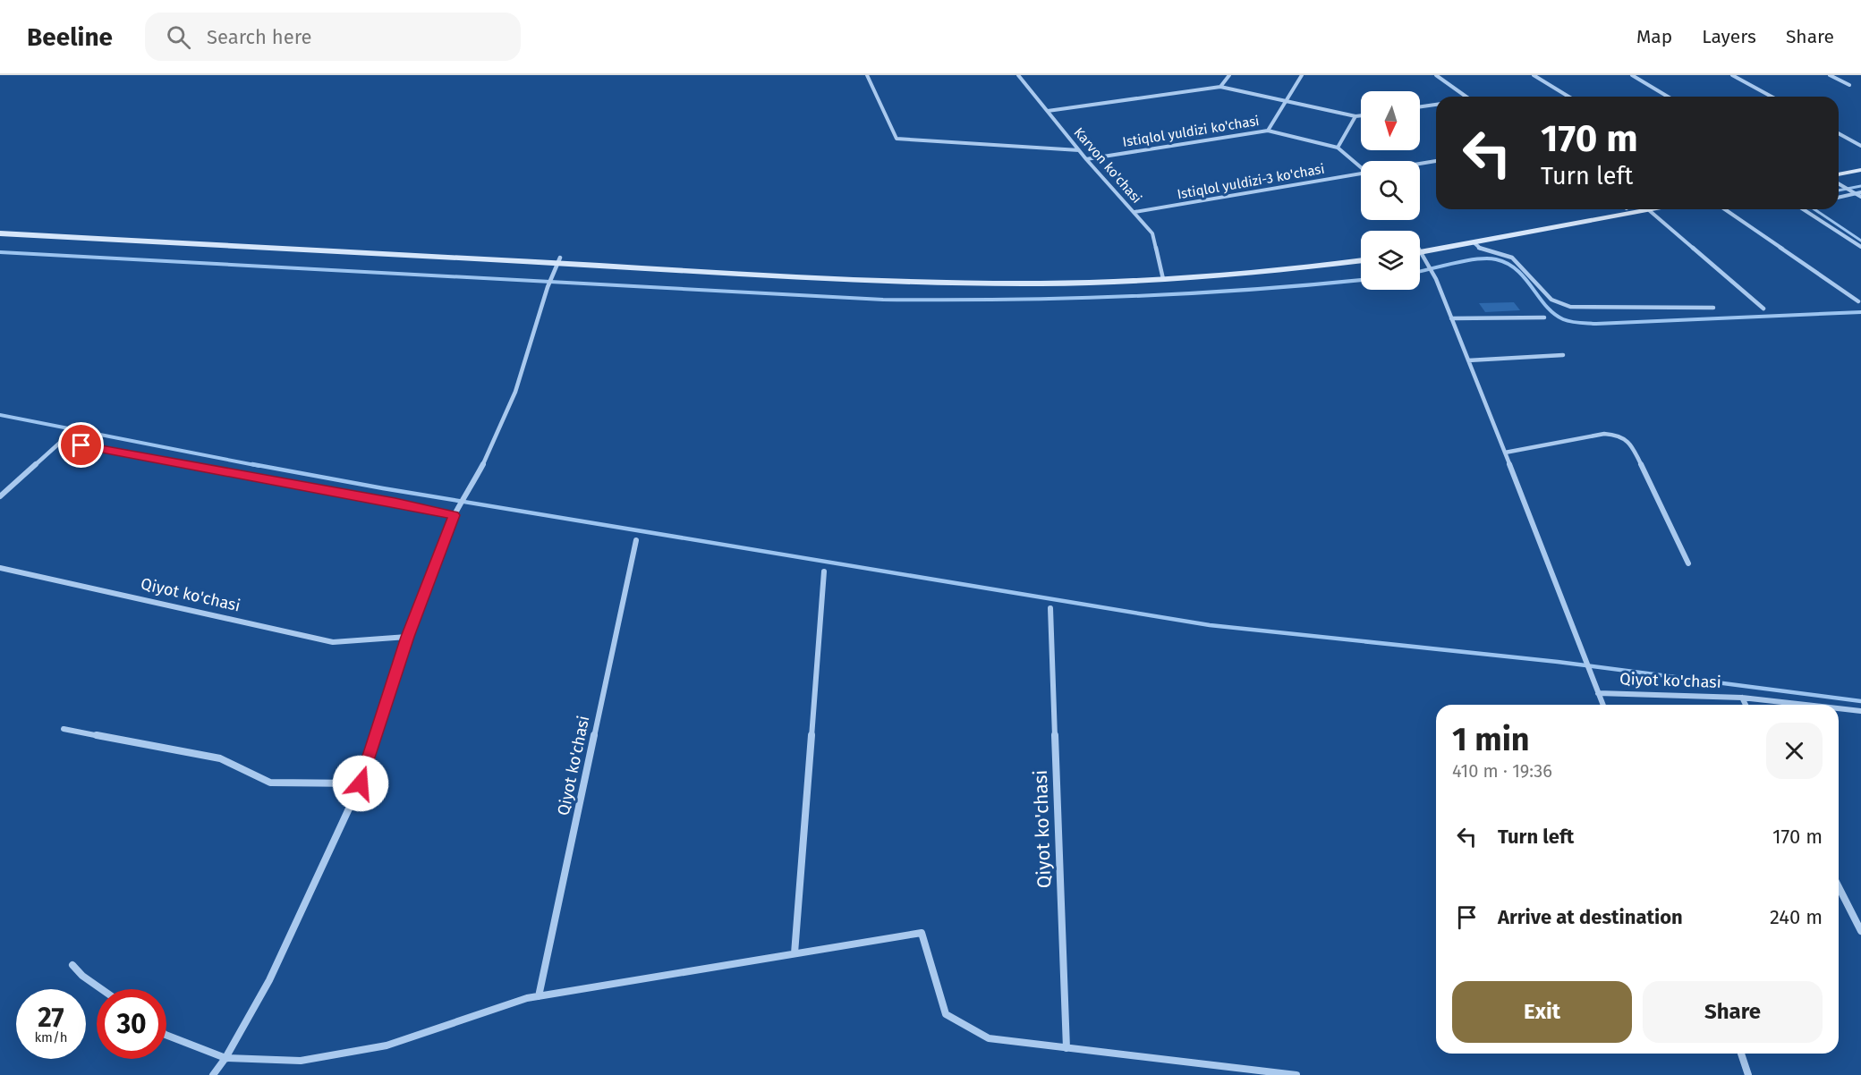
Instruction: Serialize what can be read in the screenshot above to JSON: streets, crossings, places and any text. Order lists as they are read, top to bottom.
{
  "streets": {
    "street": [
      "Istiqlol yuldizi ko'chasi",
      "Karvon ko'chasi",
      "Istiqlol yuldizi-3 ko'chasi",
      "Qiyot ko'chasi"
    ]
  },
  "crossings": [
    ["Istiqlol yuldizi ko'chasi", "Karvon ko'chasi"],
    ["Karvon ko'chasi", "Istiqlol yuldizi-3 ko'chasi"]
  ],
  "north": "bottom",
  "page": {
    "header": "Beeline",
    "search": "Search here",
    "nav": ["Map", "Layers", "Share"],
    "turn": ["170 m", "Turn left"],
    "heading": ["1 min", "410 m · 19:36"],
    "list": [
      {
        "name": "Turn left",
        "value": "170 m"
      },
      {
        "name": "Arrive at destination",
        "value": "240 m"
      }
    ],
    "buttons": ["Exit", "Share"],
    "speed": "27 km/h",
    "limit": "30"
  }
}
